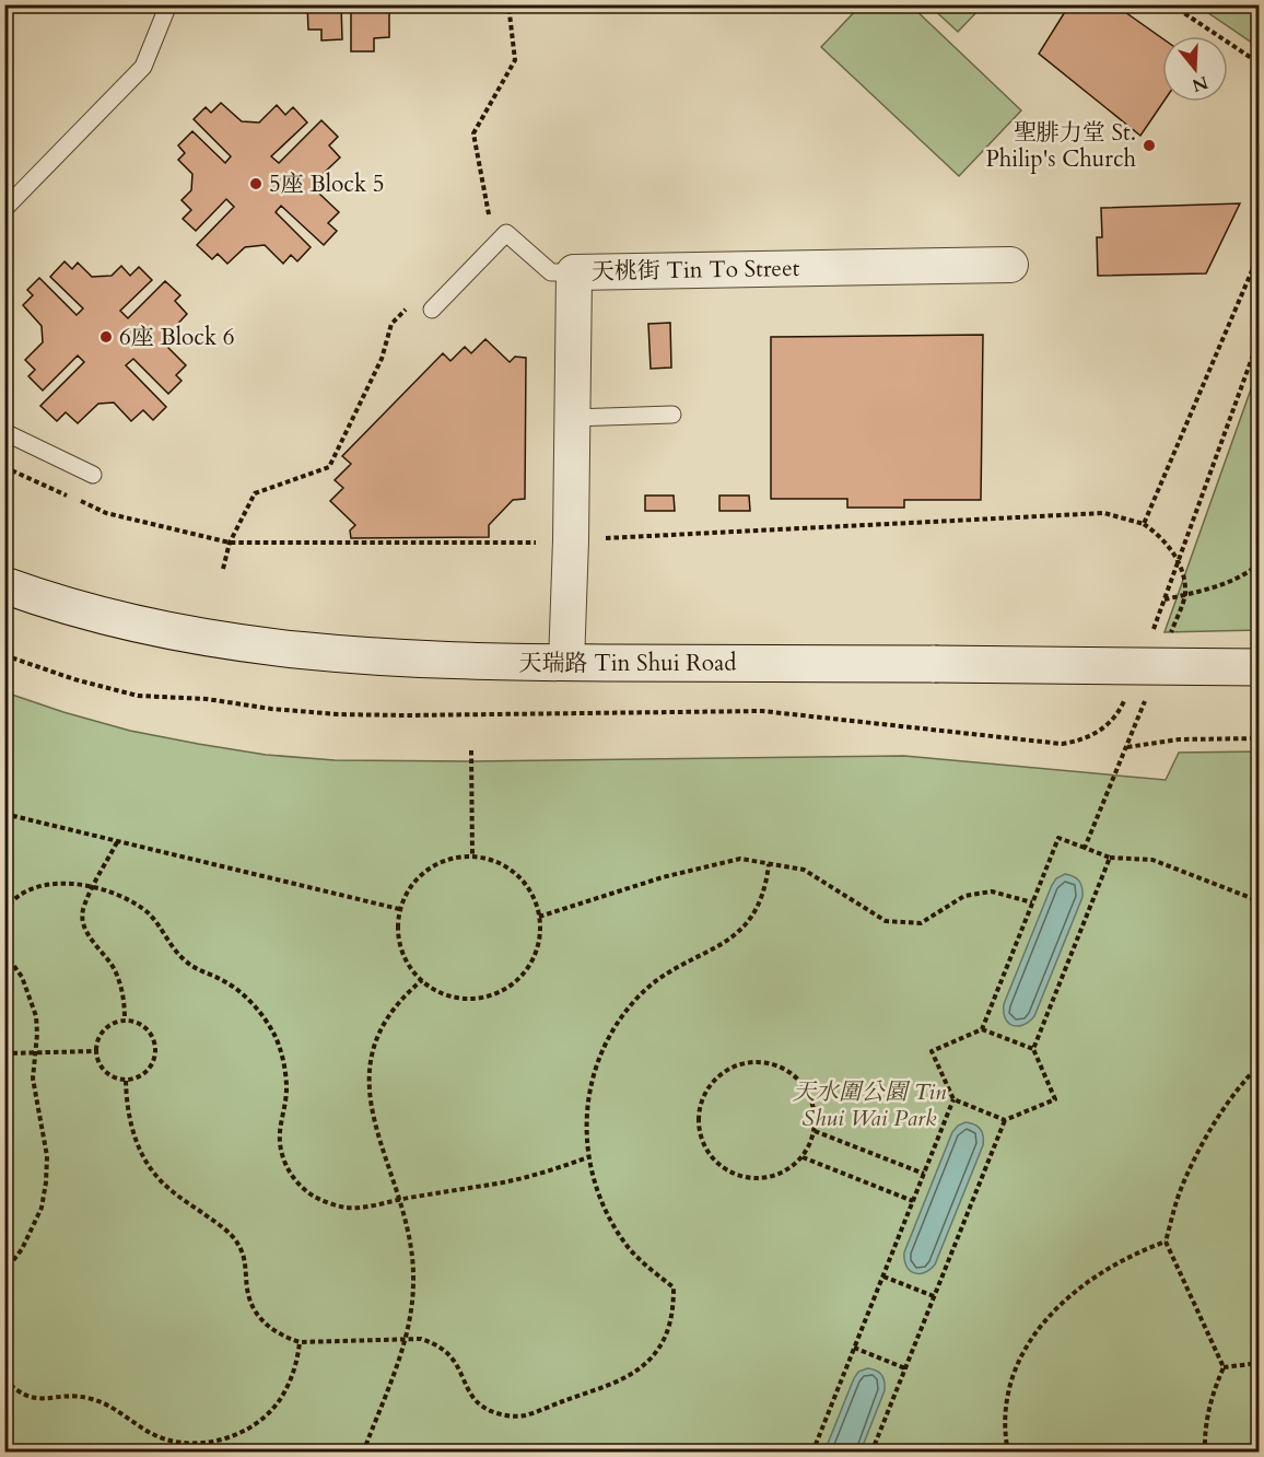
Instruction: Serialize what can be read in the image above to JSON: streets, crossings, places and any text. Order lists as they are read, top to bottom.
{
  "streets": {
    "main road": ["天瑞路 Tin Shui Road"],
    "street": ["天桃街 Tin To Street"]
  },
  "crossings": [
    ["天桃街 Tin To Street", "天瑞路 Tin Shui Road"]
  ],
  "parks": ["天水圍公園 Tin Shui Wai Park"],
  "places": ["聖腓力堂 St. Philip's Church", "5座 Block 5", "6座 Block 6"],
  "north": "bottom"
}
